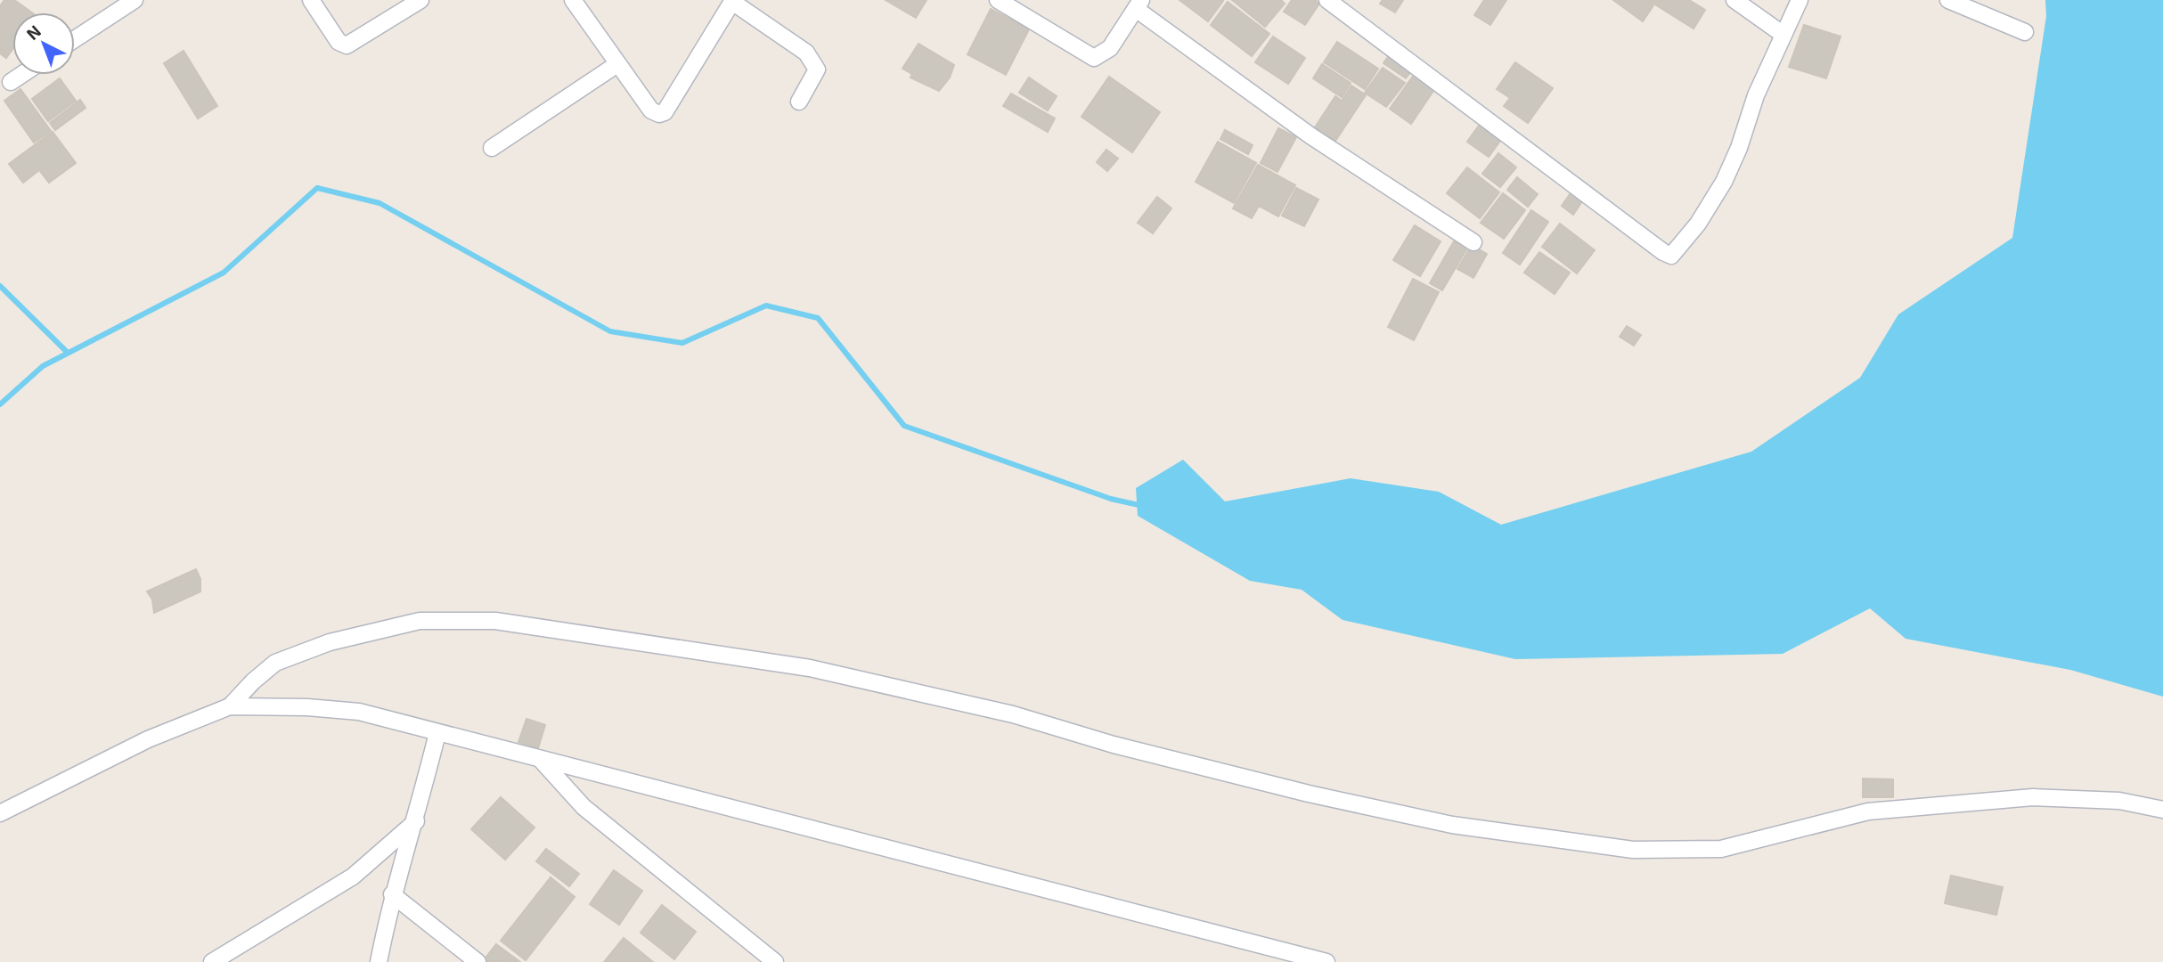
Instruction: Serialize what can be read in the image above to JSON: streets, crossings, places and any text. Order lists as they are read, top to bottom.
{
  "north": "top left"
}
